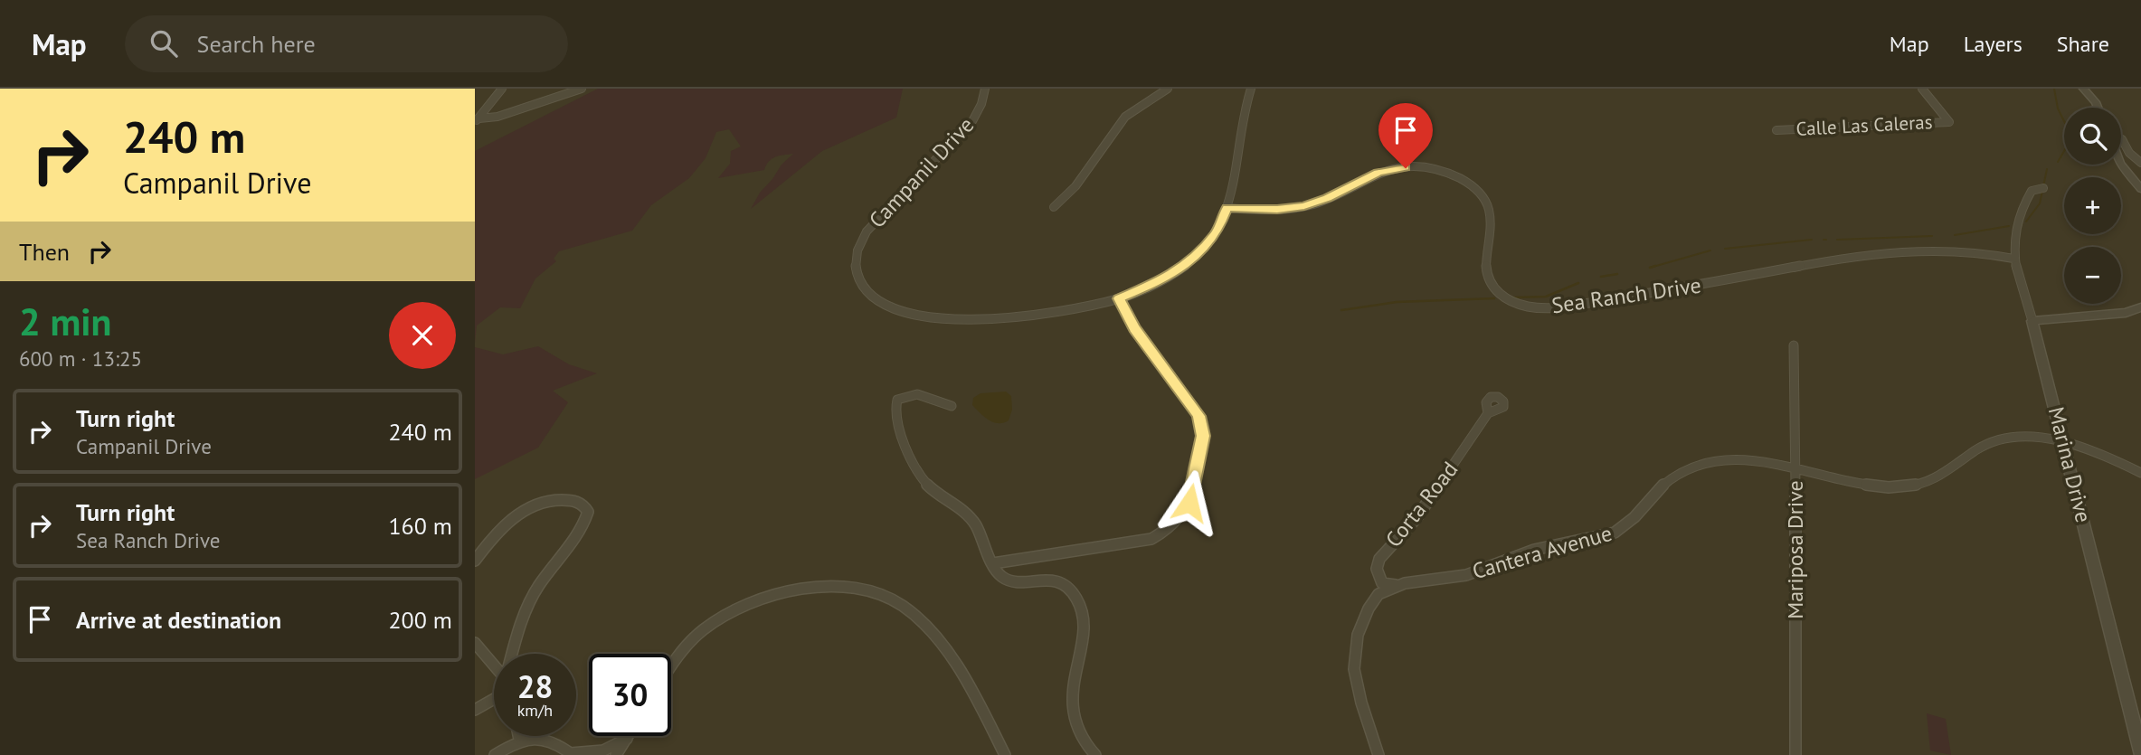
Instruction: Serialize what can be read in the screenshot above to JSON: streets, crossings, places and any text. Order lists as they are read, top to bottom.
{
  "streets": {
    "street": [
      "Calle Las Caleras",
      "Campanil Drive",
      "Sea Ranch Drive",
      "Marina Drive",
      "Corta Road",
      "Mariposa Drive",
      "Cantera Avenue"
    ]
  },
  "crossings": [
    ["Campanil Drive", "Sea Ranch Drive"],
    ["Sea Ranch Drive", "Marina Drive"],
    ["Marina Drive", "Cantera Avenue"],
    ["Corta Road", "Cantera Avenue"],
    ["Mariposa Drive", "Cantera Avenue"]
  ],
  "page": {
    "header": "Map",
    "search": "Search here",
    "nav": ["Map", "Layers", "Share"],
    "turn": ["240 m", "Campanil Drive"],
    "map_buttons": ["+", "−"],
    "then": "Then",
    "heading": ["2 min", "600 m · 13:25"],
    "list": [
      {
        "name": "Turn right",
        "note": "Campanil Drive",
        "value": "240 m"
      },
      {
        "name": "Turn right",
        "note": "Sea Ranch Drive",
        "value": "160 m"
      },
      {
        "name": "Arrive at destination",
        "value": "200 m"
      }
    ],
    "speed": "28 km/h",
    "limit": "30"
  }
}
